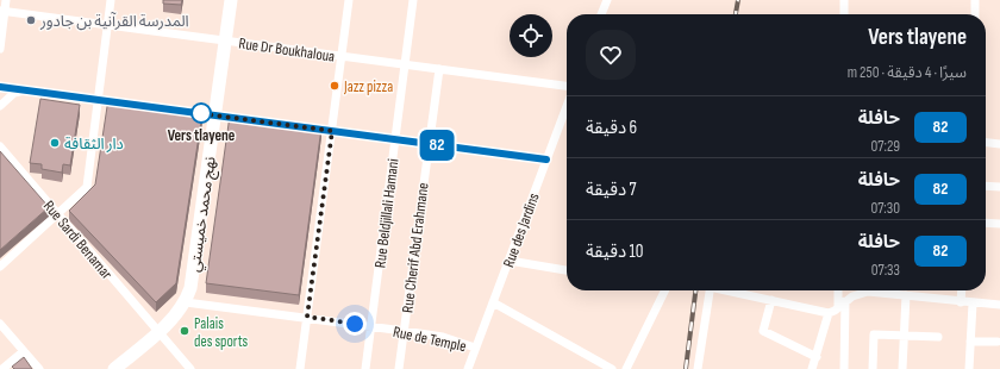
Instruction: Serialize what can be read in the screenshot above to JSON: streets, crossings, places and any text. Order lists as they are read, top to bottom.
{
  "streets": {
    "main road": ["نهج محمد خميستي"],
    "street": [
      "Rue Dr Boukhaloua",
      "Rue Beldjillali Hamani",
      "Rue des Jardins",
      "Rue Sardi Benamar",
      "Rue Cherif Abd Erahmane",
      "Rue de Temple"
    ]
  },
  "crossings": [
    ["Rue Dr Boukhaloua", "Rue Beldjillali Hamani"],
    ["Rue Dr Boukhaloua", "نهج محمد خميستي"],
    ["Rue Dr Boukhaloua", "Rue Cherif Abd Erahmane"],
    ["Rue Beldjillali Hamani", "Rue de Temple"],
    ["نهج محمد خميستي", "Rue Sardi Benamar"],
    ["نهج محمد خميستي", "Rue de Temple"],
    ["Rue des Jardins", "Rue de Temple"],
    ["Rue Cherif Abd Erahmane", "Rue de Temple"]
  ],
  "places": [
    "المدرسة القرآنية بن جادور",
    "Jazz pizza",
    "Vers tlayene",
    "دار الثقافة",
    "Palais des sports"
  ],
  "lines": ["bus line 82"],
  "page": {
    "on_map": "82",
    "heading": ["Vers tlayene", "سيرًا · 4 دقيقة · 250 m"],
    "list": [
      {
        "mark": "82",
        "name": "حافلة",
        "note": "07:29",
        "value": "6 دقيقة"
      },
      {
        "mark": "82",
        "name": "حافلة",
        "note": "07:30",
        "value": "7 دقيقة"
      },
      {
        "mark": "82",
        "name": "حافلة",
        "note": "07:33",
        "value": "10 دقيقة"
      }
    ]
  }
}
